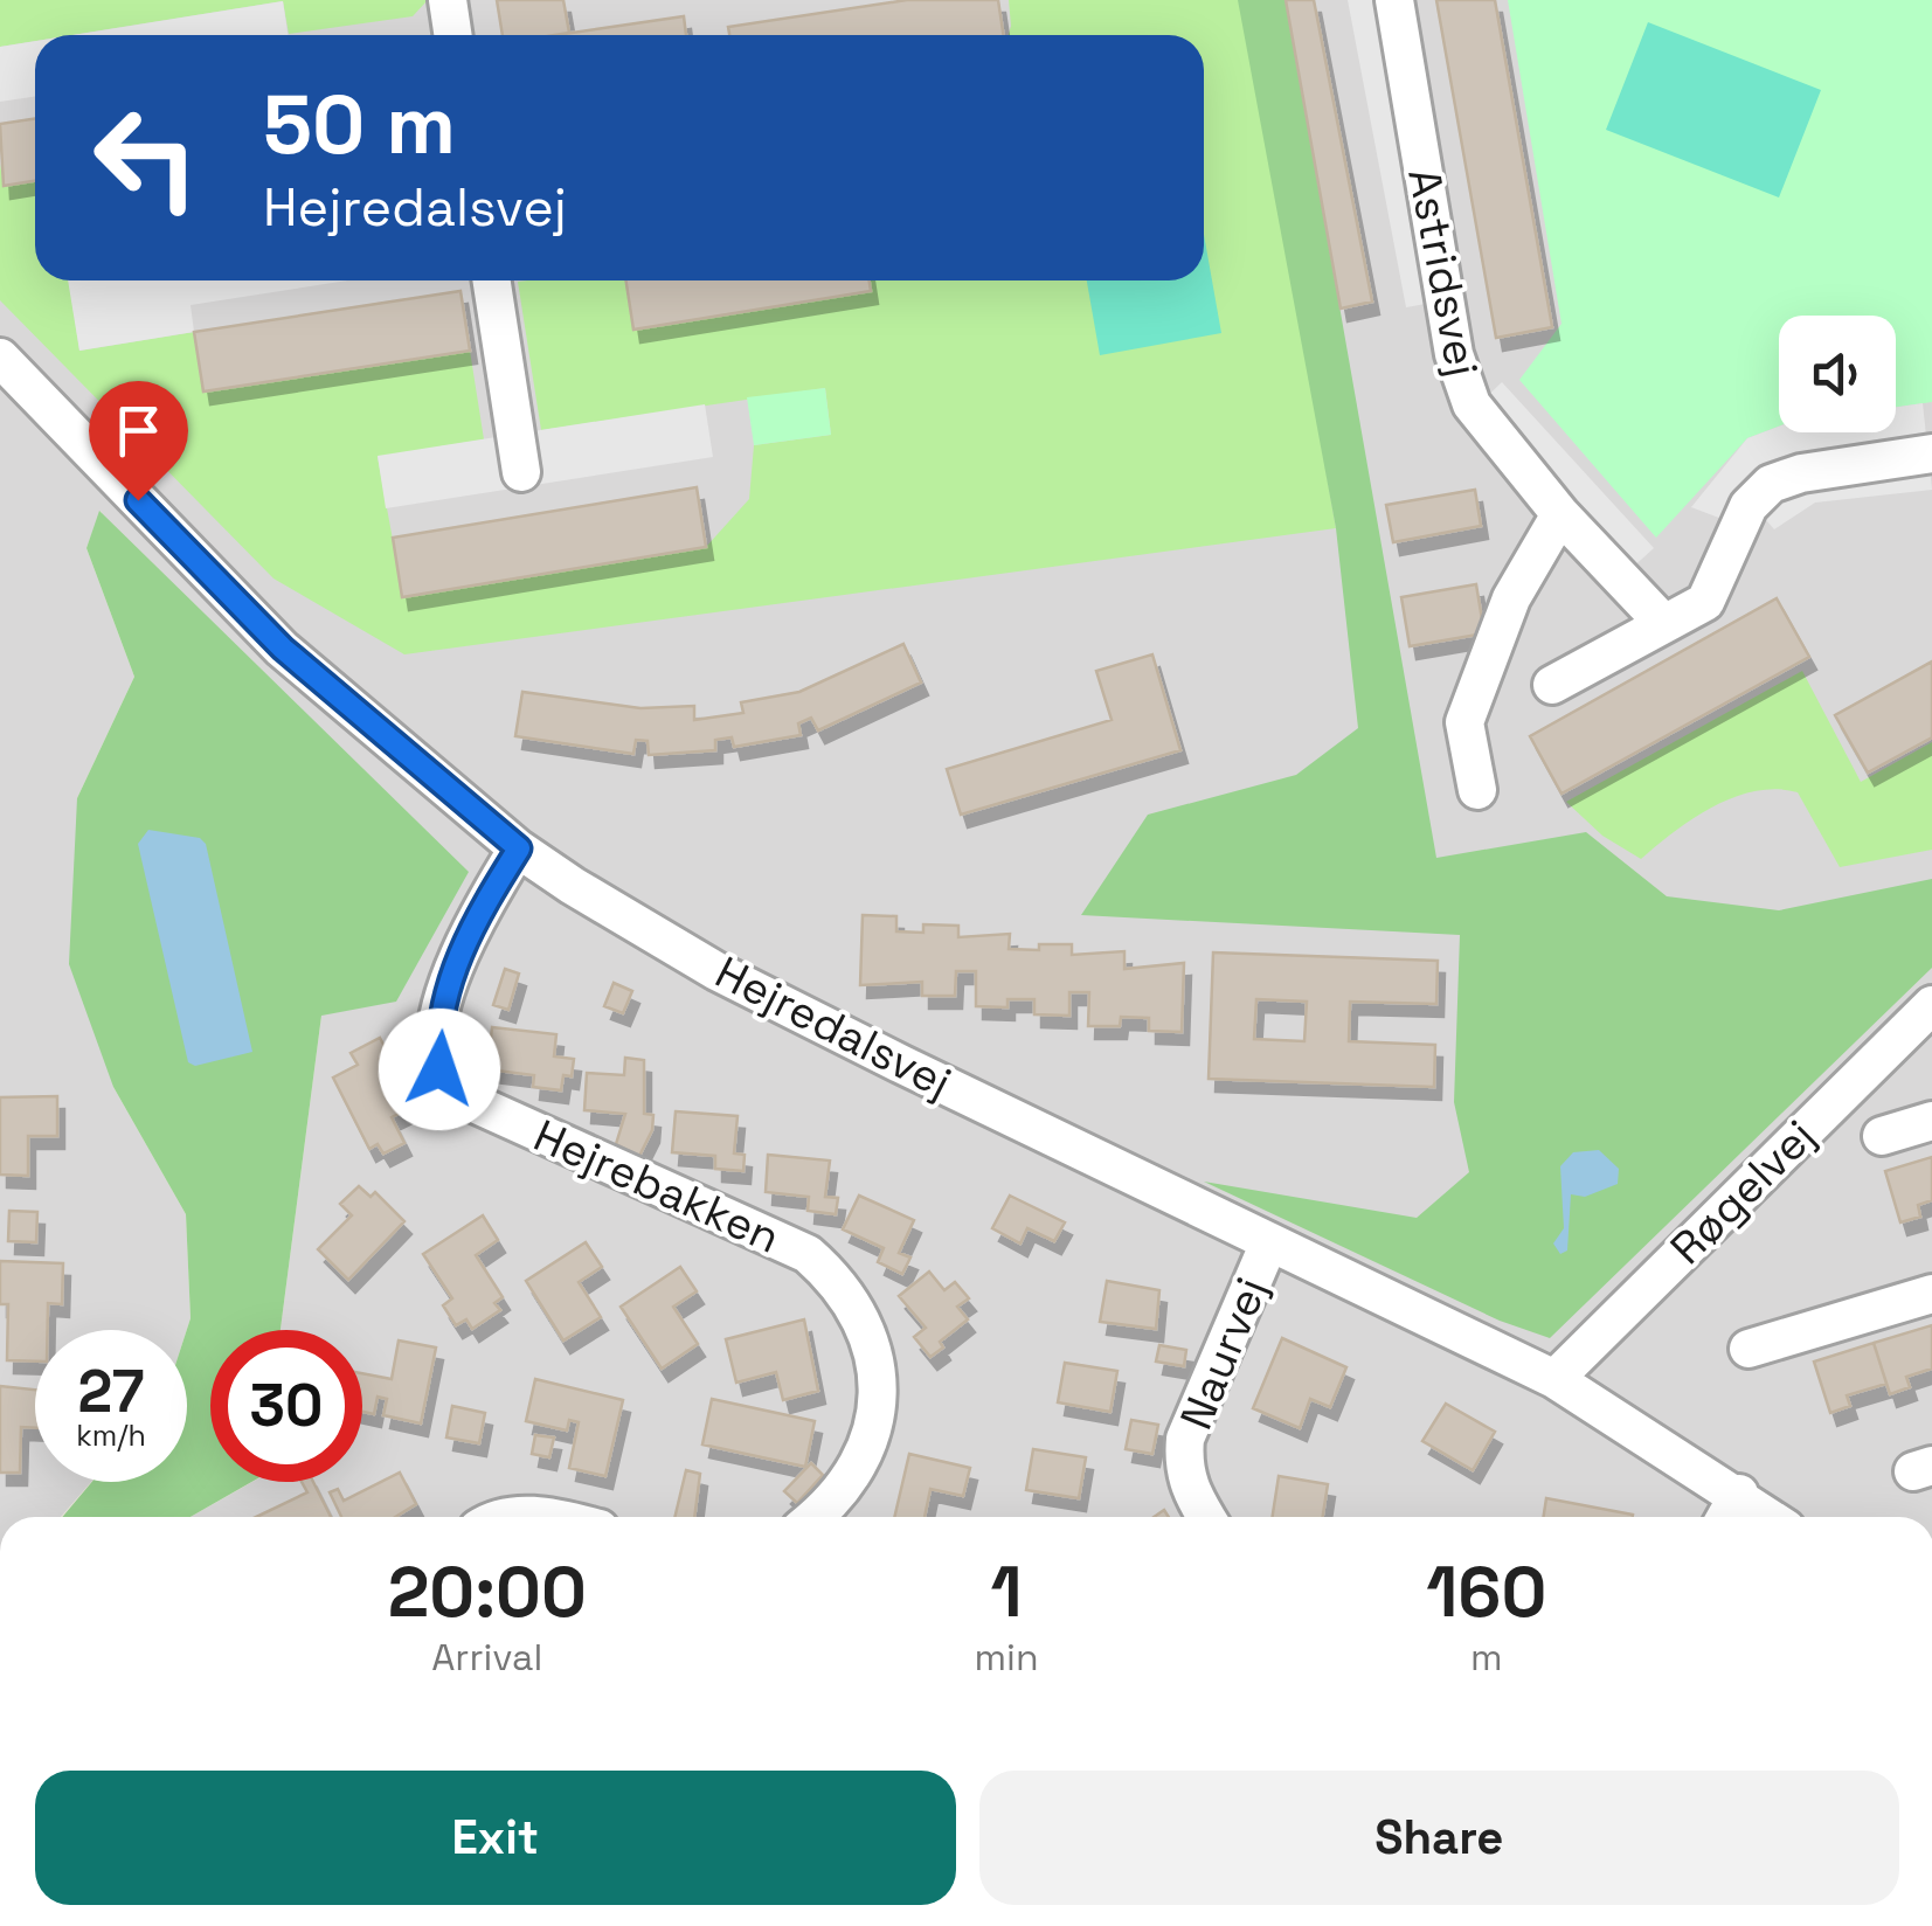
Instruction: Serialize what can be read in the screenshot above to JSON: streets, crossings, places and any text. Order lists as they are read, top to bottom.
{
  "streets": {
    "street": [
      "Astridsvej",
      "Hejredalsvej",
      "Hejrebakken",
      "Røgelvej",
      "Naurvej"
    ]
  },
  "crossings": [
    ["Hejredalsvej", "Hejrebakken"],
    ["Hejredalsvej", "Røgelvej"],
    ["Hejredalsvej", "Naurvej"]
  ],
  "page": {
    "turn": ["50 m", "Hejredalsvej"],
    "speed": "27 km/h",
    "limit": "30",
    "eta": [
      "20:00",
      "Arrival",
      "1",
      "min",
      "160",
      "m"
    ],
    "buttons": ["Exit", "Share"]
  }
}
